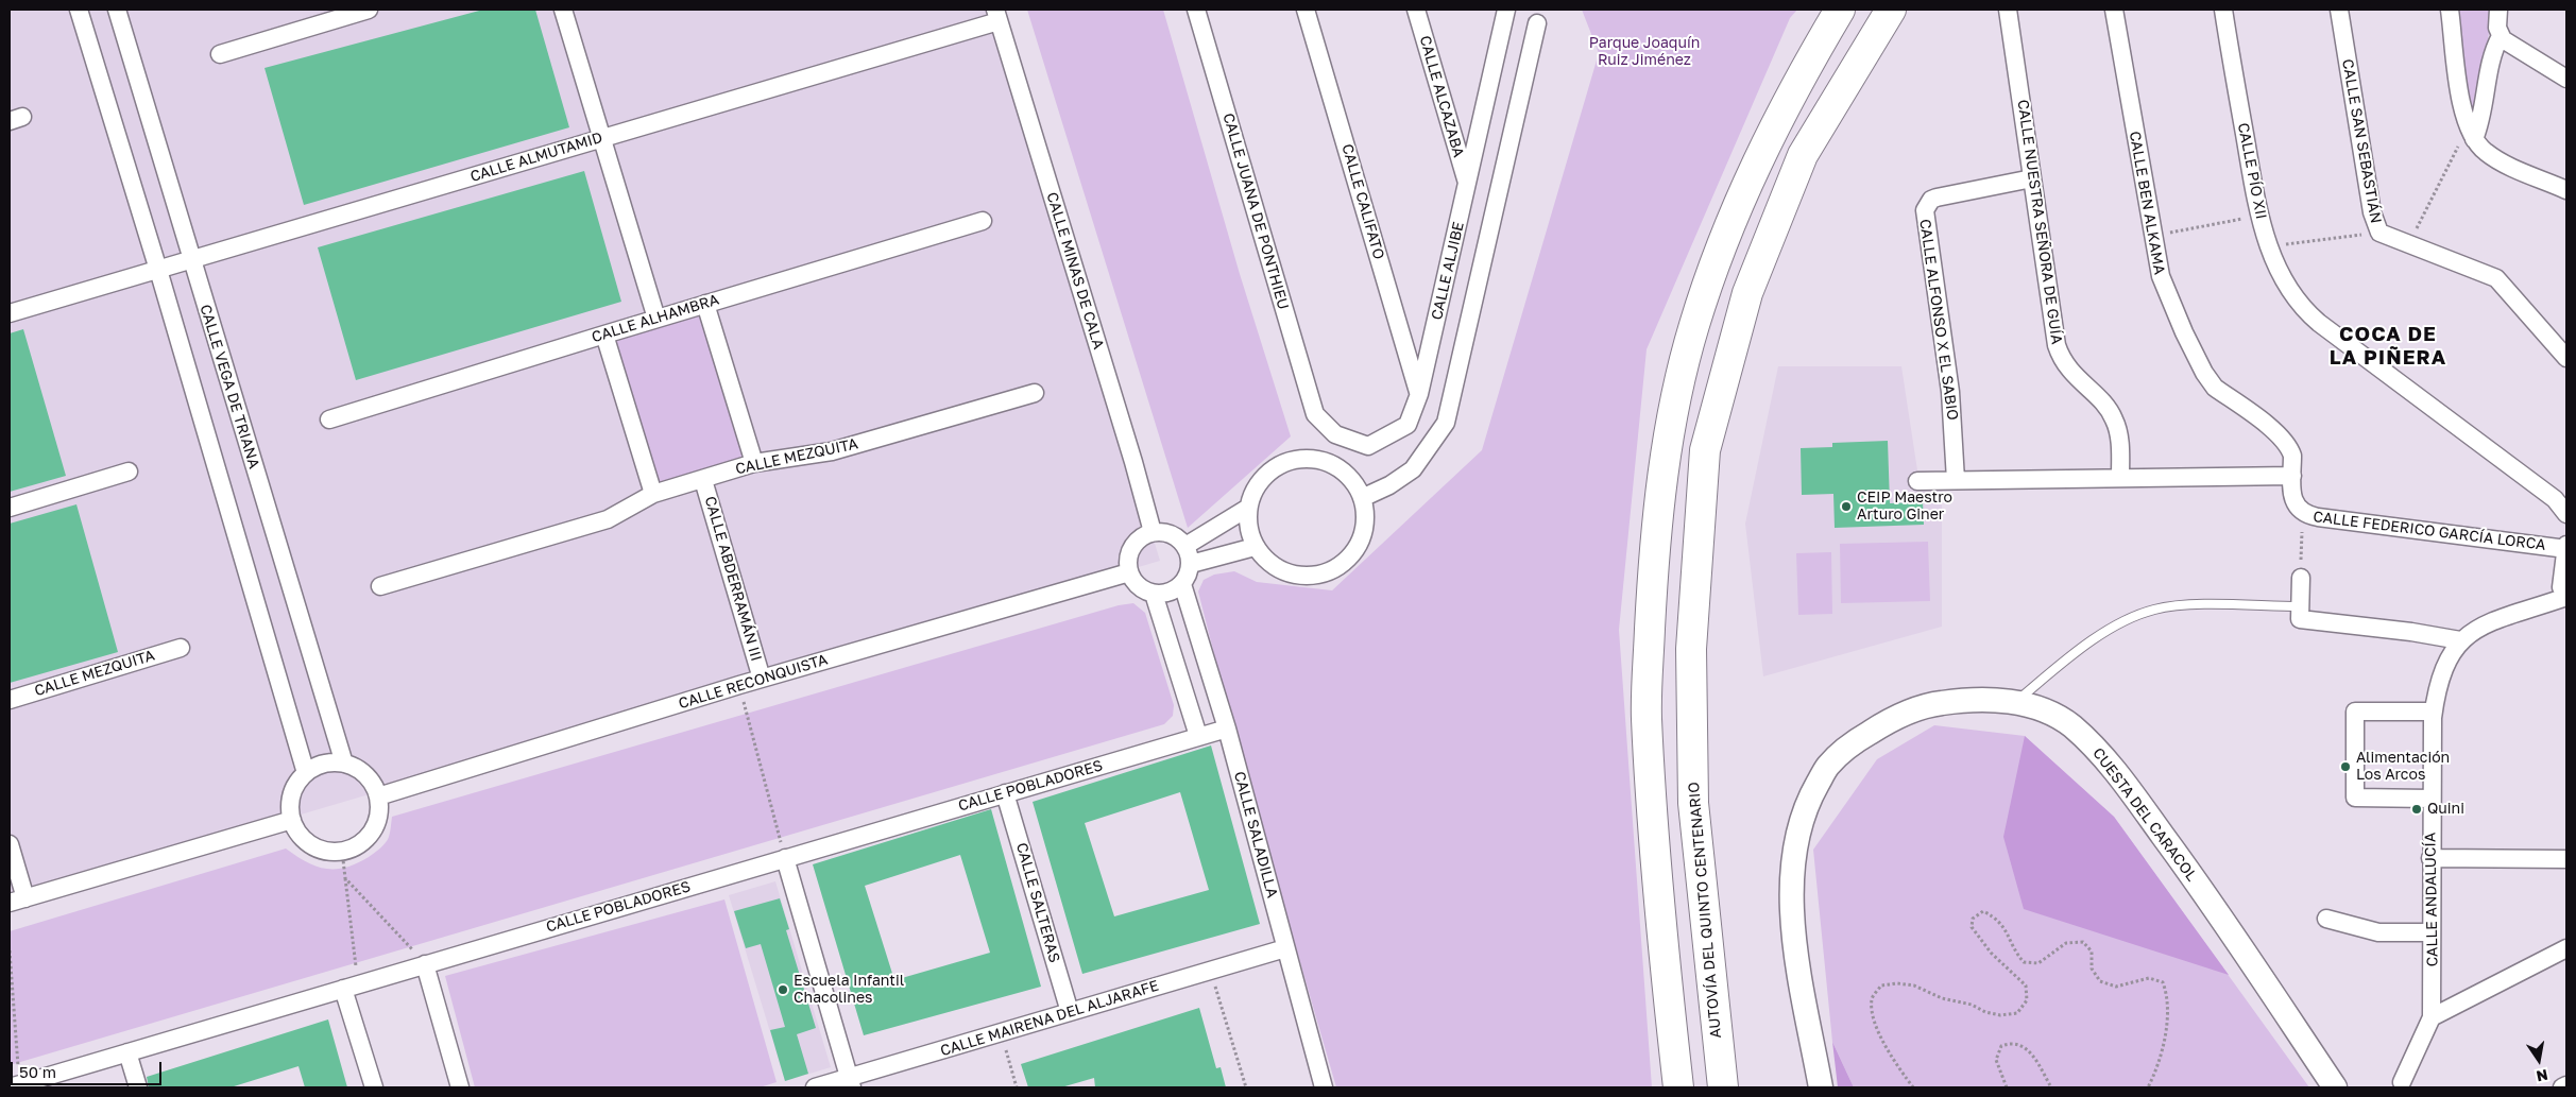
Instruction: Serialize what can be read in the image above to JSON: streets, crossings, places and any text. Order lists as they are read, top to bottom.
{
  "streets": {
    "highway": ["AUTOVÍA DEL QUINTO CENTENARIO"],
    "main road": ["CUESTA DEL CARACOL"],
    "street": [
      "CALLE ALCAZABA",
      "CALLE SAN SEBASTIÁN",
      "CALLE ALMUTAMID",
      "CALLE PÍO XII",
      "CALLE CALIFATO",
      "CALLE BEN ALKAMA",
      "CALLE JUANA DE PONTHIEU",
      "CALLE NUESTRA SEÑORA DE GUÍA",
      "CALLE MINAS DE CALA",
      "CALLE ALJIBE",
      "CALLE ALHAMBRA",
      "CALLE ALFONSO X EL SABIO",
      "CALLE VEGA DE TRIANA",
      "CALLE MEZQUITA",
      "CALLE FEDERICO GARCÍA LORCA",
      "CALLE ABDERRAMÁN III",
      "CALLE RECONQUISTA",
      "CALLE POBLADORES",
      "CALLE SALADILLA",
      "CALLE ANDALUCÍA",
      "CALLE SALTERAS",
      "CALLE MAIRENA DEL ALJARAFE"
    ]
  },
  "crossings": [
    ["CALLE ALCAZABA", "CALLE ALJIBE"],
    ["CALLE ALMUTAMID", "CALLE MINAS DE CALA"],
    ["CALLE ALMUTAMID", "CALLE VEGA DE TRIANA"],
    ["CALLE CALIFATO", "CALLE ALJIBE"],
    ["CALLE BEN ALKAMA", "CALLE FEDERICO GARCÍA LORCA"],
    ["CALLE JUANA DE PONTHIEU", "CALLE ALJIBE"],
    ["CALLE NUESTRA SEÑORA DE GUÍA", "CALLE ALFONSO X EL SABIO"],
    ["CALLE MINAS DE CALA", "CALLE RECONQUISTA"],
    ["CALLE MINAS DE CALA", "CALLE SALADILLA"],
    ["CALLE VEGA DE TRIANA", "CALLE RECONQUISTA"],
    ["CALLE MEZQUITA", "CALLE ABDERRAMÁN III"],
    ["CALLE ABDERRAMÁN III", "CALLE RECONQUISTA"],
    ["CALLE RECONQUISTA", "CALLE SALADILLA"],
    ["CALLE POBLADORES", "CALLE SALADILLA"],
    ["CALLE POBLADORES", "CALLE SALTERAS"],
    ["CALLE SALADILLA", "CALLE MAIRENA DEL ALJARAFE"],
    ["CALLE SALTERAS", "CALLE MAIRENA DEL ALJARAFE"]
  ],
  "districts": ["COCA DE LA PIÑERA"],
  "parks": ["Parque Joaquín Ruiz Jiménez"],
  "places": [
    "CEIP Maestro Arturo Giner",
    "Alimentación Los Arcos",
    "Quini",
    "Escuela Infantil Chacolines"
  ],
  "scale_bar": "50 m",
  "north": "bottom"
}
